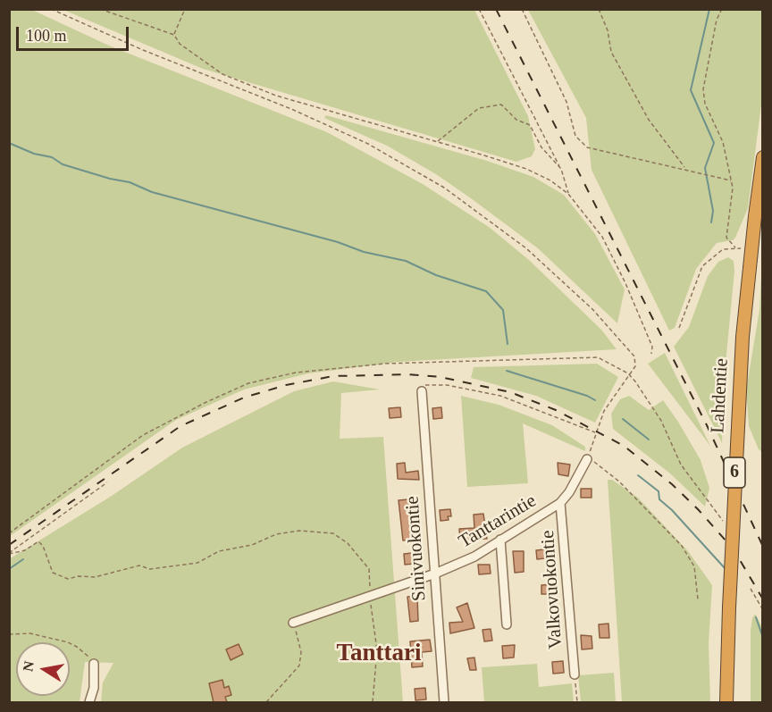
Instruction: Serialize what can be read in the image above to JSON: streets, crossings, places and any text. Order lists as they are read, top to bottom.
{
  "streets": {
    "highway": ["Lahdentie", "6"],
    "street": ["Tanttarintie", "Sinivuokontie", "Valkovuokontie"]
  },
  "crossings": [
    ["Tanttarintie", "Sinivuokontie"],
    ["Tanttarintie", "Valkovuokontie"]
  ],
  "districts": ["Tanttari"],
  "scale_bar": "100 m",
  "north": "left"
}
